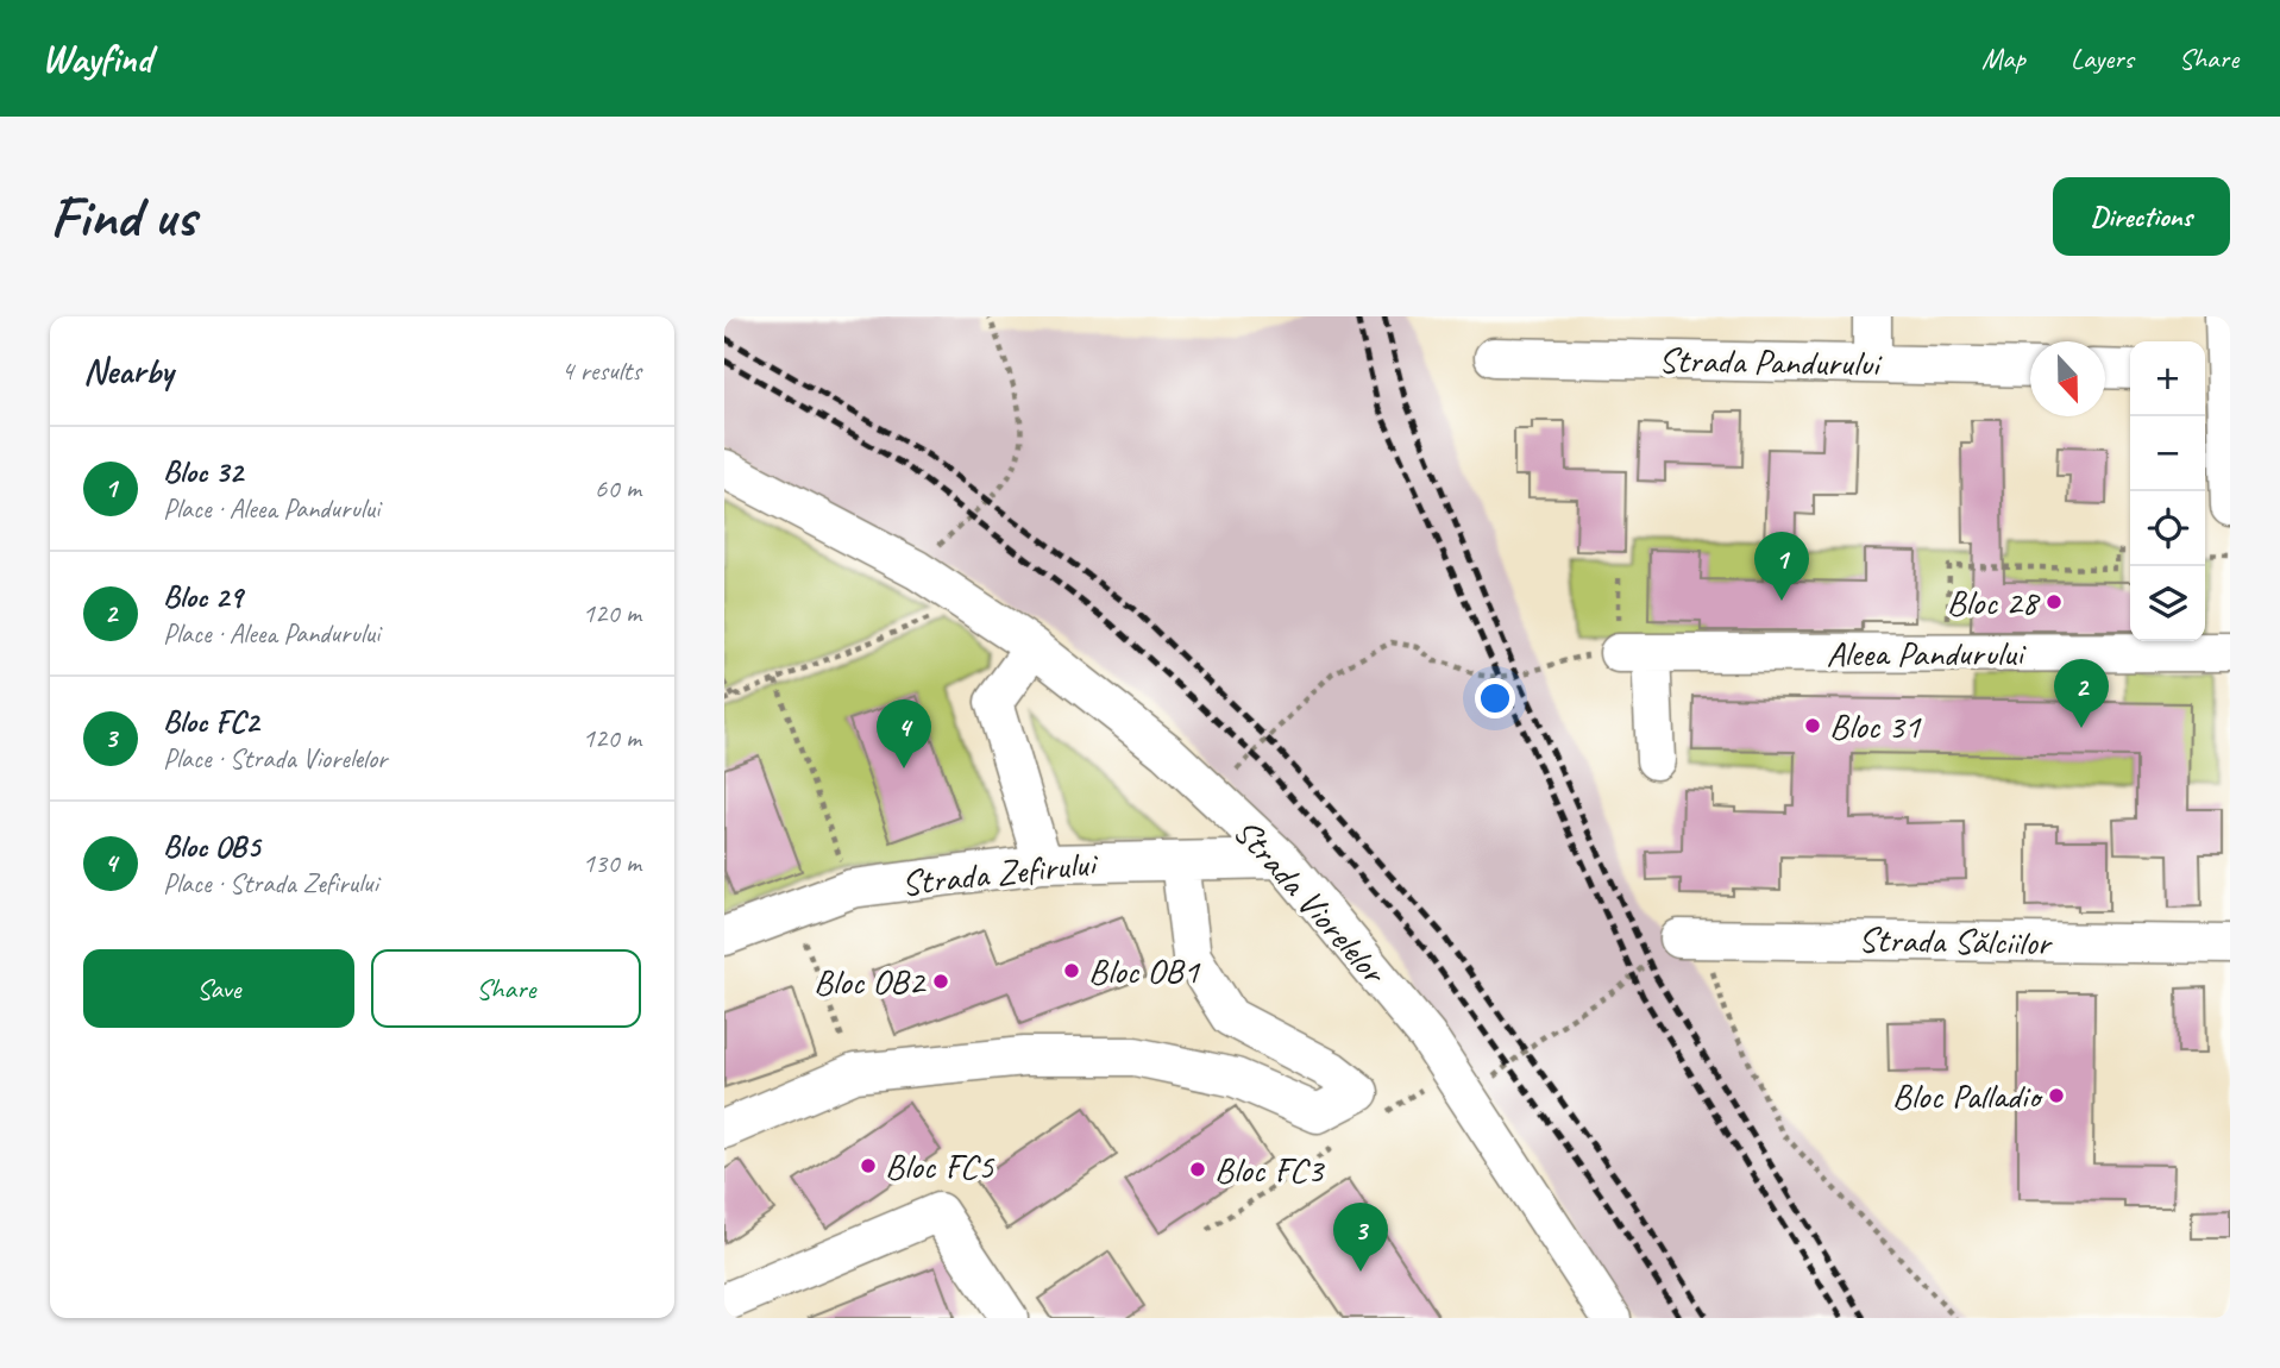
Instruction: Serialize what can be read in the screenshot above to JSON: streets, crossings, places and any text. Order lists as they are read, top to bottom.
{
  "streets": {
    "street": [
      "Strada Pandurului",
      "Aleea Pandurului",
      "Strada Zefirului",
      "Strada Viorelelor",
      "Strada Sălciilor"
    ]
  },
  "crossings": [
    ["Strada Zefirului", "Strada Viorelelor"]
  ],
  "places": [
    "Bloc 28",
    "Bloc 31",
    "Bloc OB1",
    "Bloc OB2",
    "Bloc Palladio",
    "Bloc FC5",
    "Bloc FC3"
  ],
  "north": "bottom",
  "page": {
    "header": "Wayfind",
    "nav": ["Map", "Layers", "Share"],
    "buttons": [
      "Directions",
      ["Save", "Share"]
    ],
    "title": "Find us",
    "heading": ["Nearby", "4 results"],
    "map_buttons": ["+", "−"],
    "list": [
      {
        "mark": "1",
        "name": "Bloc 32",
        "note": "Place · Aleea Pandurului",
        "value": "60 m"
      },
      {
        "mark": "2",
        "name": "Bloc 29",
        "note": "Place · Aleea Pandurului",
        "value": "120 m"
      },
      {
        "mark": "3",
        "name": "Bloc FC2",
        "note": "Place · Strada Viorelelor",
        "value": "120 m"
      },
      {
        "mark": "4",
        "name": "Bloc OB5",
        "note": "Place · Strada Zefirului",
        "value": "130 m"
      }
    ],
    "pins": [
      "1",
      "2",
      "4",
      "3"
    ]
  }
}
